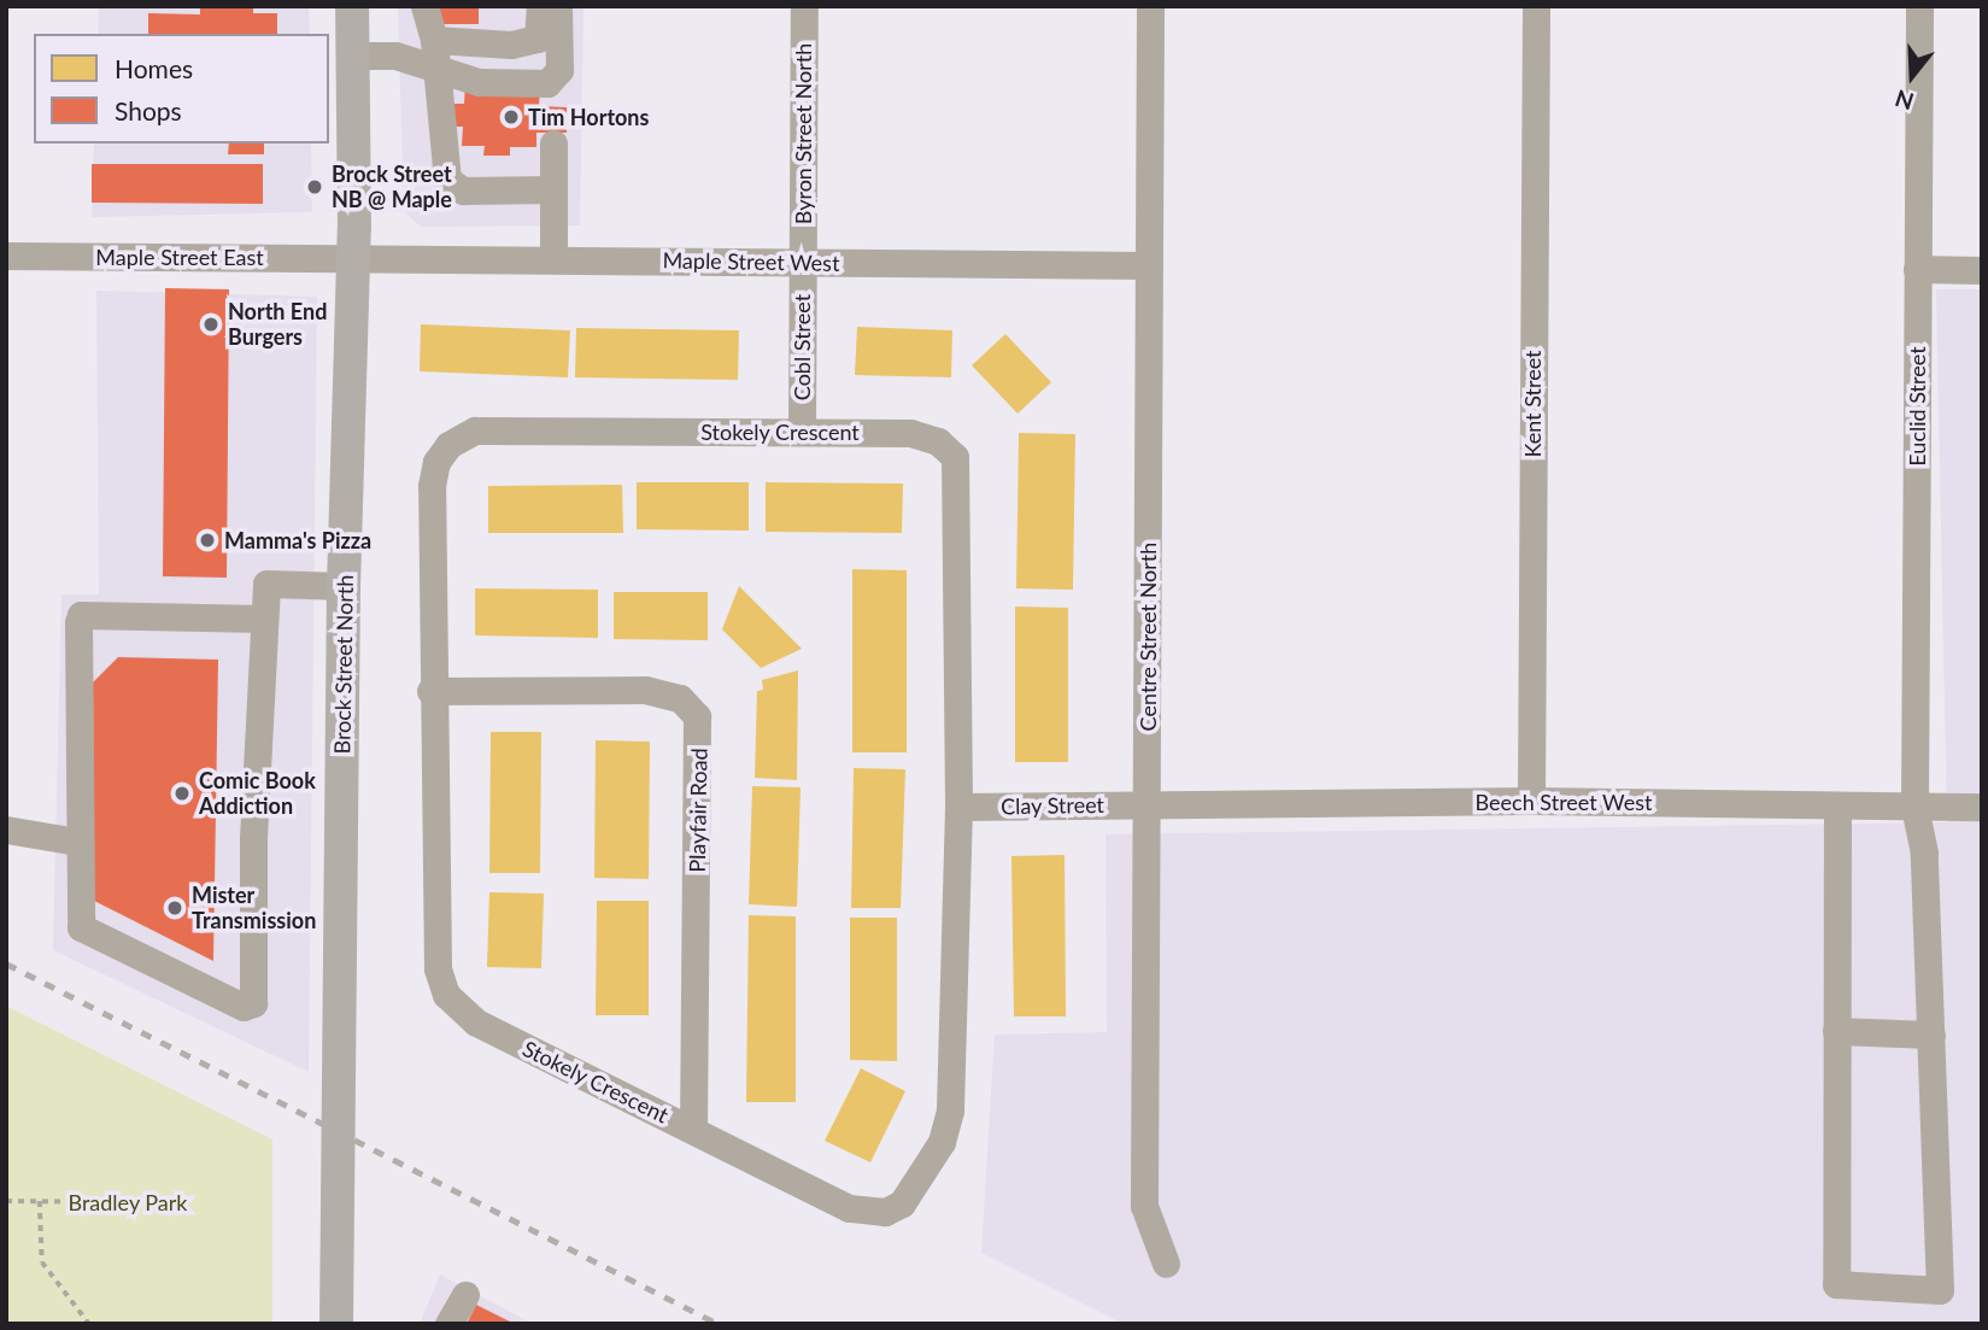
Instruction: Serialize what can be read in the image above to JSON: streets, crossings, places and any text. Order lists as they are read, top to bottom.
{
  "streets": {
    "main road": ["Brock Street North"],
    "street": [
      "Byron Street North",
      "Maple Street East",
      "Maple Street West",
      "Cobl Street",
      "Kent Street",
      "Euclid Street",
      "Stokely Crescent",
      "Centre Street North",
      "Beech Street West",
      "Clay Street",
      "Playfair Road"
    ]
  },
  "crossings": [
    ["Byron Street North", "Maple Street West"],
    ["Byron Street North", "Cobl Street"],
    ["Maple Street East", "Maple Street West"],
    ["Maple Street East", "Brock Street North"],
    ["Maple Street West", "Cobl Street"],
    ["Maple Street West", "Centre Street North"],
    ["Maple Street West", "Brock Street North"],
    ["Cobl Street", "Stokely Crescent"],
    ["Kent Street", "Beech Street West"],
    ["Euclid Street", "Beech Street West"],
    ["Stokely Crescent", "Clay Street"],
    ["Stokely Crescent", "Playfair Road"],
    ["Centre Street North", "Beech Street West"],
    ["Centre Street North", "Clay Street"],
    ["Beech Street West", "Clay Street"]
  ],
  "parks": ["Bradley Park"],
  "places": [
    "Tim Hortons",
    "Brock Street NB @ Maple",
    "North End Burgers",
    "Mamma's Pizza",
    "Comic Book Addiction",
    "Mister Transmission"
  ],
  "legend": ["Homes", "Shops"],
  "north": "bottom"
}
